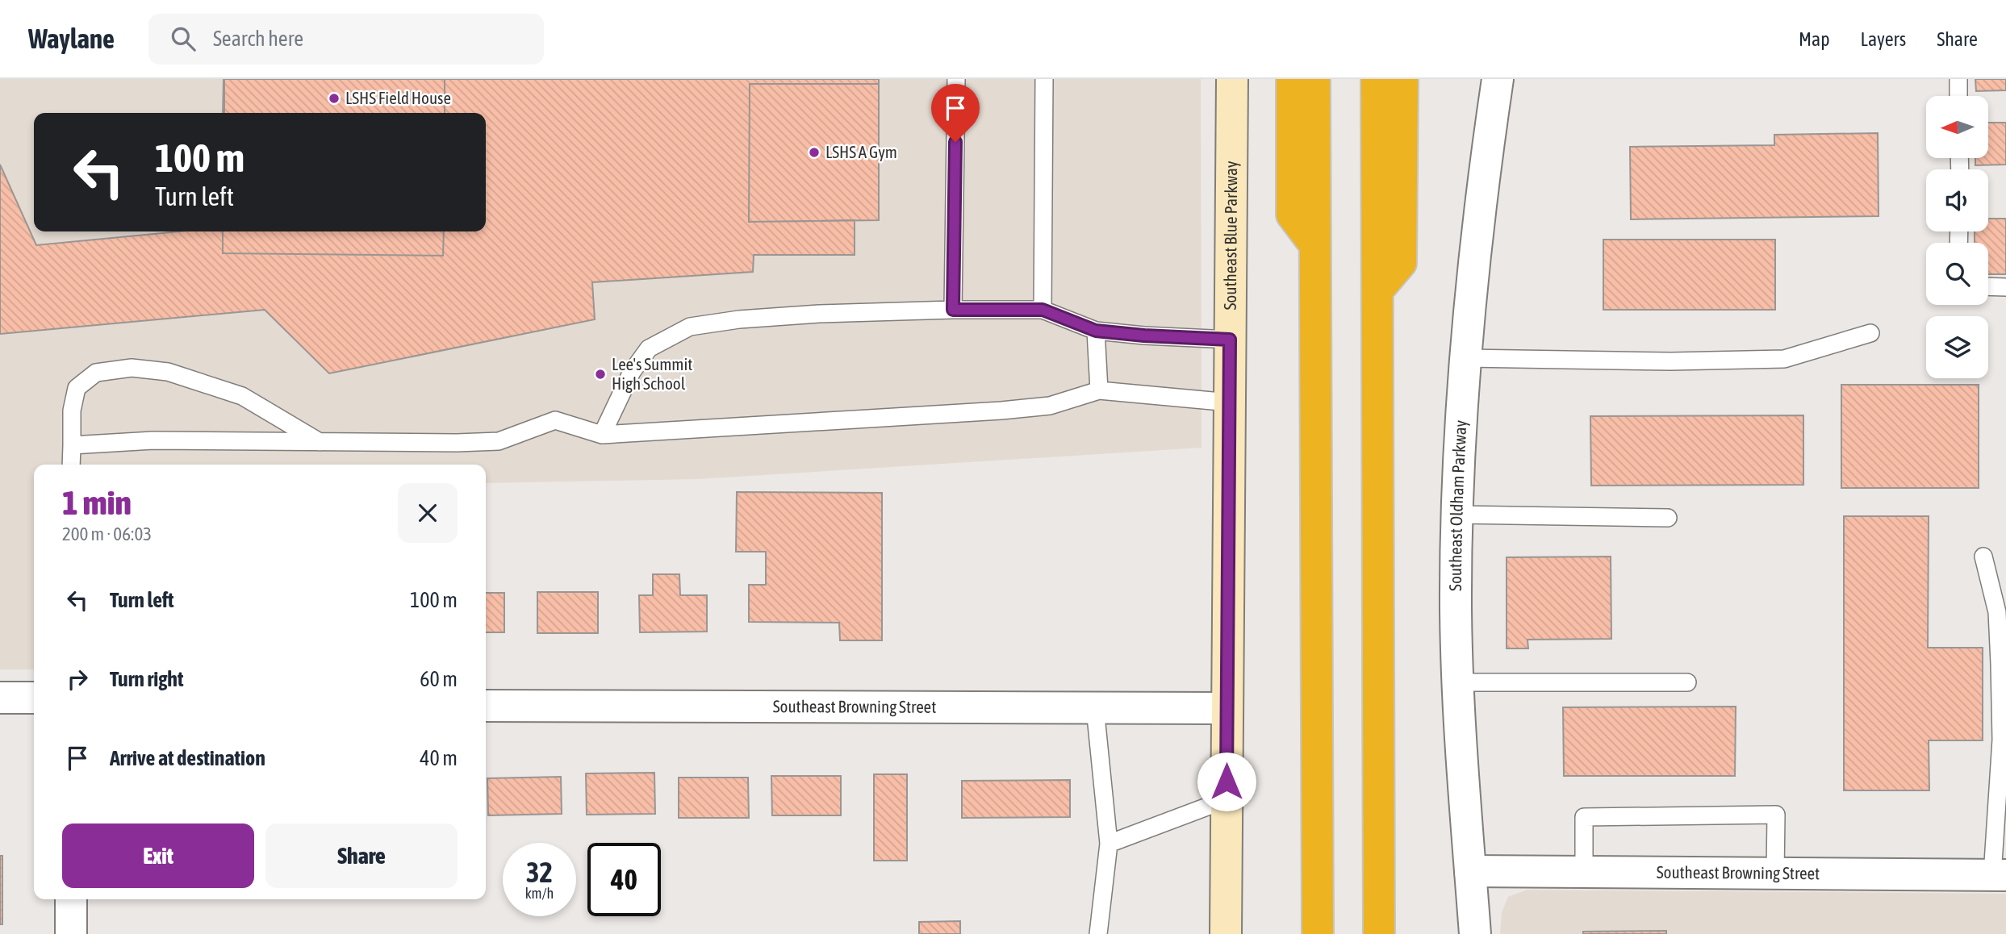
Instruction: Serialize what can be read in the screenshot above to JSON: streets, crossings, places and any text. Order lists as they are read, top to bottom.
{
  "streets": {
    "street": ["Southeast Blue Parkway", "Southeast Oldham Parkway", "Southeast Browning Street"]
  },
  "crossings": [
    ["Southeast Blue Parkway", "Southeast Browning Street"],
    ["Southeast Oldham Parkway", "Southeast Browning Street"]
  ],
  "places": ["LSHS Field House", "LSHS A Gym", "Lee's Summit High School"],
  "north": "left",
  "page": {
    "header": "Waylane",
    "search": "Search here",
    "nav": ["Map", "Layers", "Share"],
    "turn": ["100 m", "Turn left"],
    "heading": ["1 min", "200 m · 06:03"],
    "list": [
      {
        "name": "Turn left",
        "value": "100 m"
      },
      {
        "name": "Turn right",
        "value": "60 m"
      },
      {
        "name": "Arrive at destination",
        "value": "40 m"
      }
    ],
    "buttons": ["Exit", "Share"],
    "speed": "32 km/h",
    "limit": "40"
  }
}
